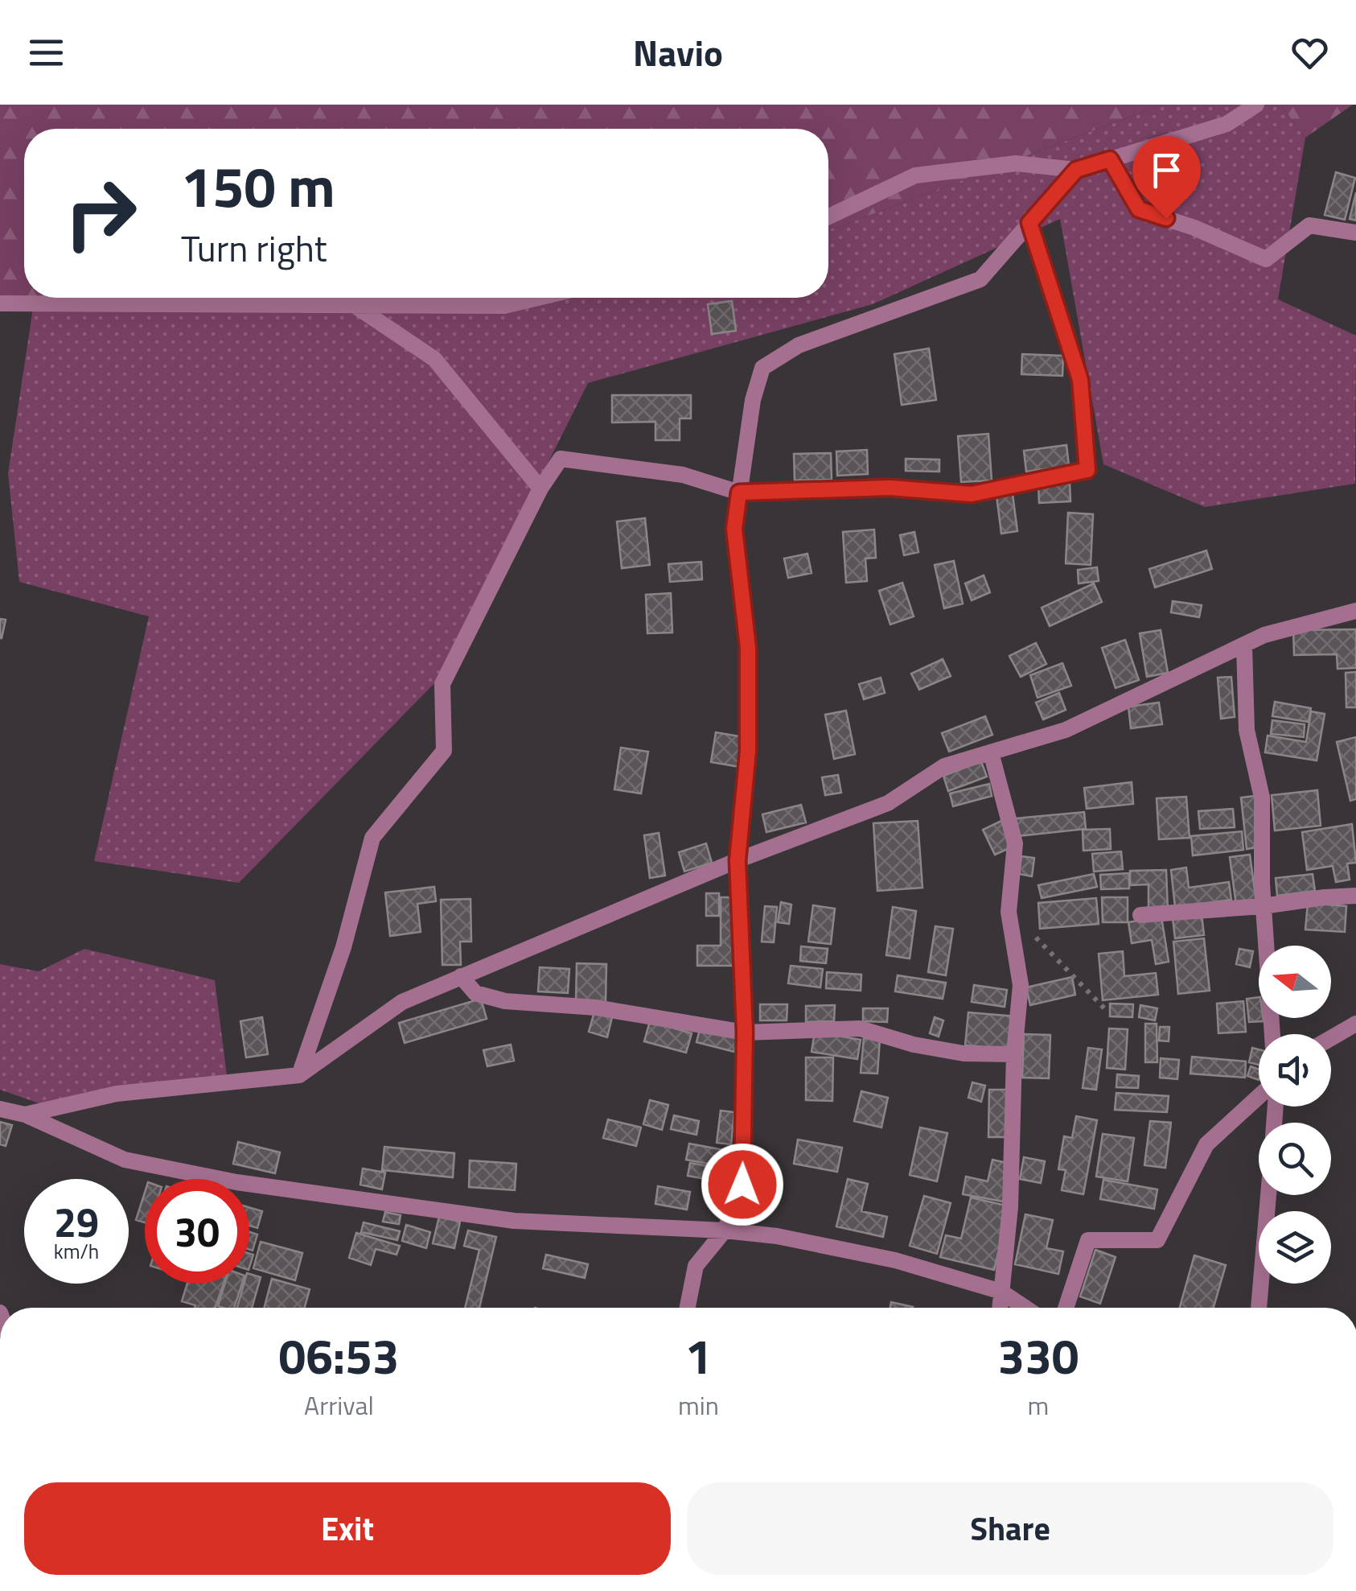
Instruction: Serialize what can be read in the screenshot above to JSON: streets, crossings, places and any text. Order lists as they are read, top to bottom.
{
  "north": "left",
  "page": {
    "header": "Navio",
    "turn": ["150 m", "Turn right"],
    "speed": "29 km/h",
    "limit": "30",
    "eta": [
      "06:53",
      "Arrival",
      "1",
      "min",
      "330",
      "m"
    ],
    "buttons": ["Exit", "Share"]
  }
}
